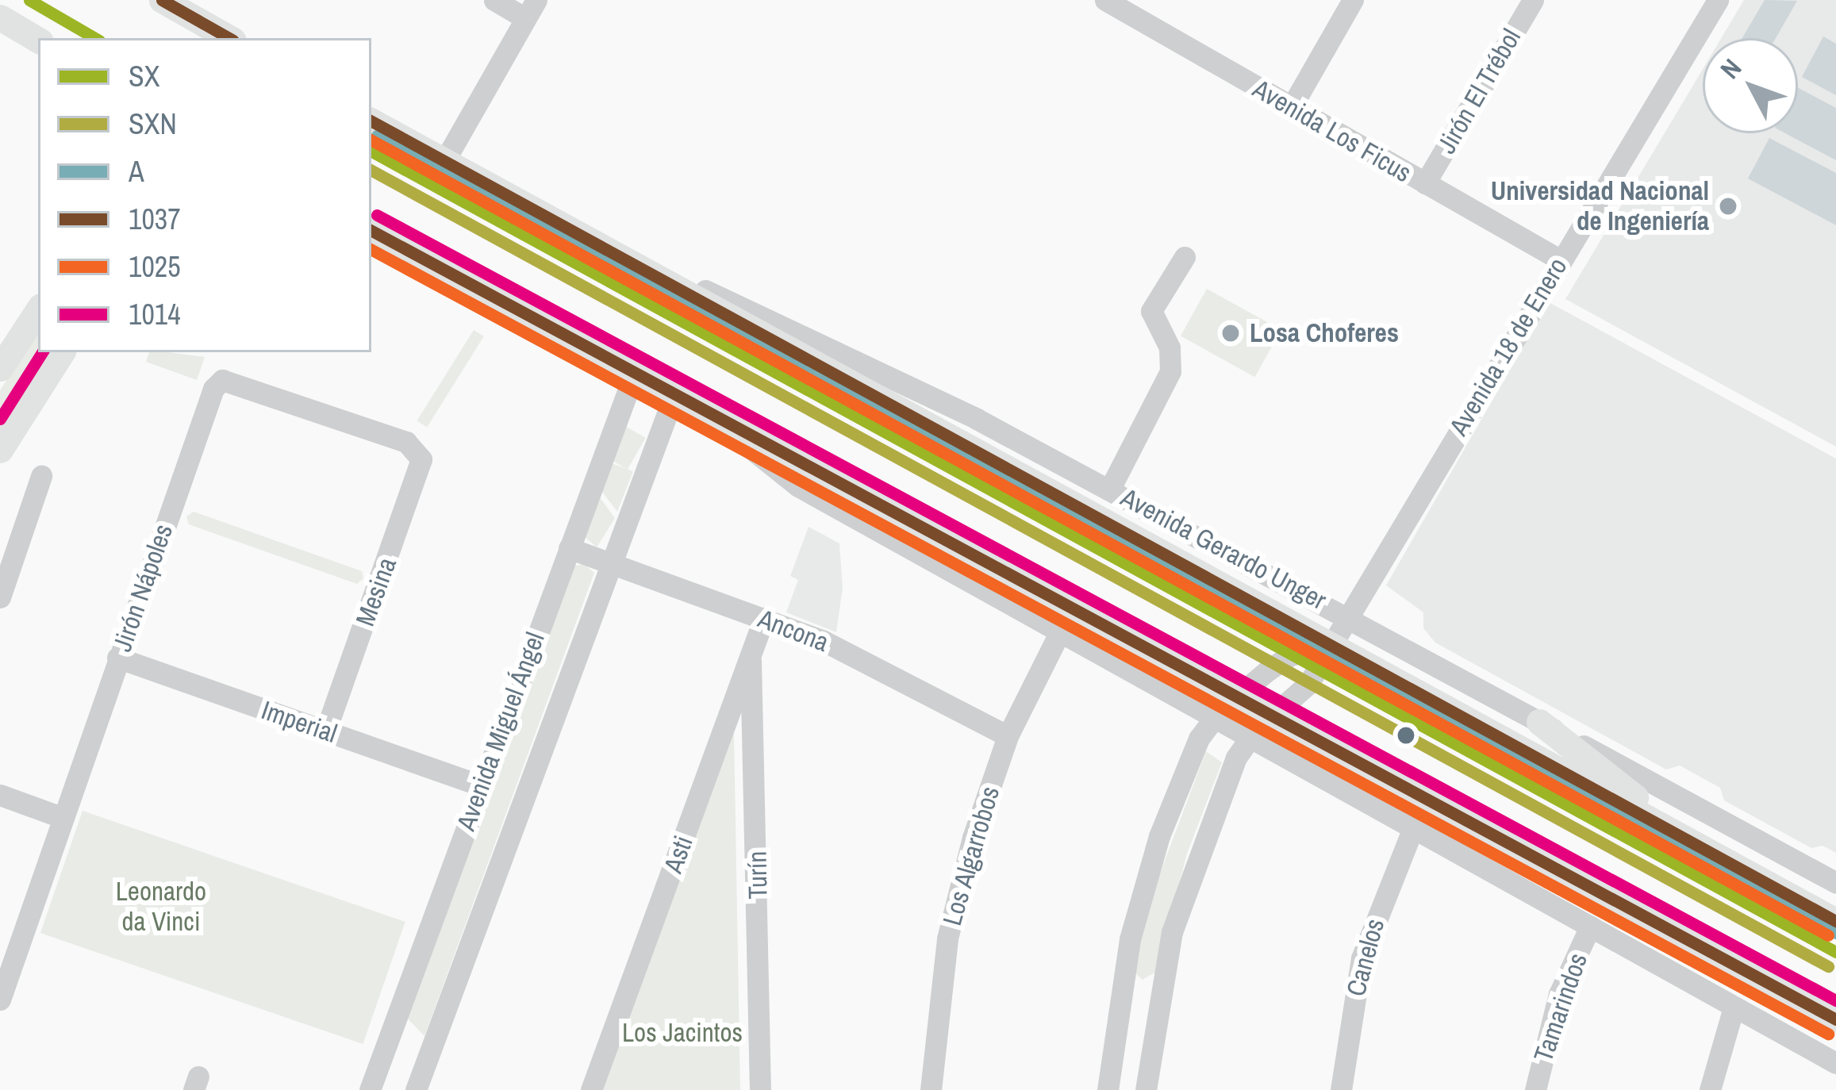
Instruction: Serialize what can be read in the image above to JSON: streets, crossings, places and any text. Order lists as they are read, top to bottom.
{
  "streets": {
    "street": [
      "Jirón El Trébol",
      "Avenida Los Ficus",
      "Avenida 18 de Enero",
      "Avenida Gerardo Unger",
      "Jirón Nápoles",
      "Mesina",
      "Ancona",
      "Imperial",
      "Avenida Miguel Ángel",
      "Asti",
      "Los Algarrobos",
      "Turín",
      "Canelos",
      "Tamarindos"
    ]
  },
  "crossings": [
    ["Jirón El Trébol", "Avenida Los Ficus"],
    ["Avenida Los Ficus", "Avenida 18 de Enero"],
    ["Avenida 18 de Enero", "Avenida Gerardo Unger"],
    ["Jirón Nápoles", "Mesina"],
    ["Jirón Nápoles", "Imperial"],
    ["Mesina", "Imperial"],
    ["Ancona", "Avenida Miguel Ángel"],
    ["Ancona", "Asti"],
    ["Ancona", "Los Algarrobos"],
    ["Imperial", "Avenida Miguel Ángel"],
    ["Asti", "Turín"]
  ],
  "parks": ["Leonardo da Vinci", "Los Jacintos"],
  "places": ["Universidad Nacional de Ingeniería", "Losa Choferes"],
  "lines": [
    "transit line SX",
    "transit line 1037",
    "transit line A",
    "transit line 1025",
    "transit line SXN",
    "transit line 1014"
  ],
  "legend": [
    "SX",
    "SXN",
    "A",
    "1037",
    "1025",
    "1014"
  ],
  "north": "top left"
}
